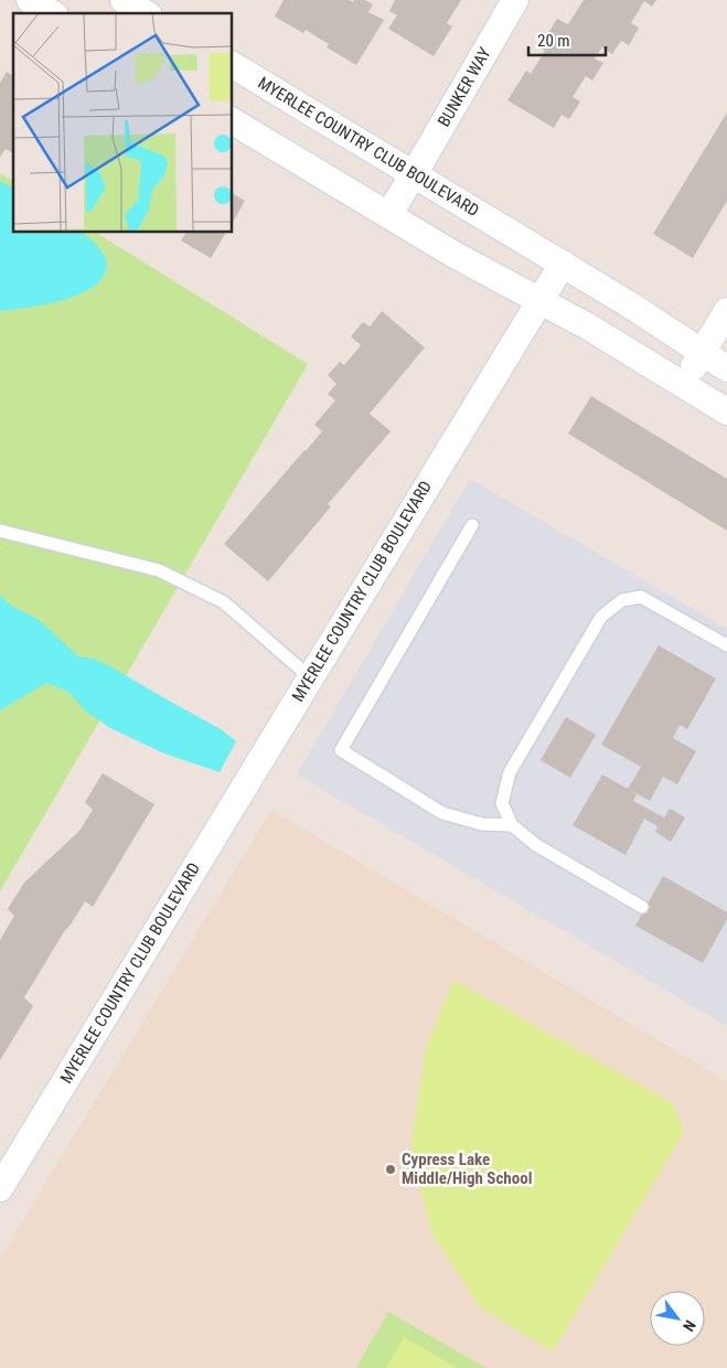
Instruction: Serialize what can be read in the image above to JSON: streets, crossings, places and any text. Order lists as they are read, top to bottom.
{
  "streets": {
    "street": ["BUNKER WAY", "MYERLEE COUNTRY CLUB BOULEVARD"]
  },
  "crossings": [
    ["BUNKER WAY", "MYERLEE COUNTRY CLUB BOULEVARD"]
  ],
  "places": ["Cypress Lake Middle/High School"],
  "scale_bar": "20 m",
  "north": "bottom right"
}
